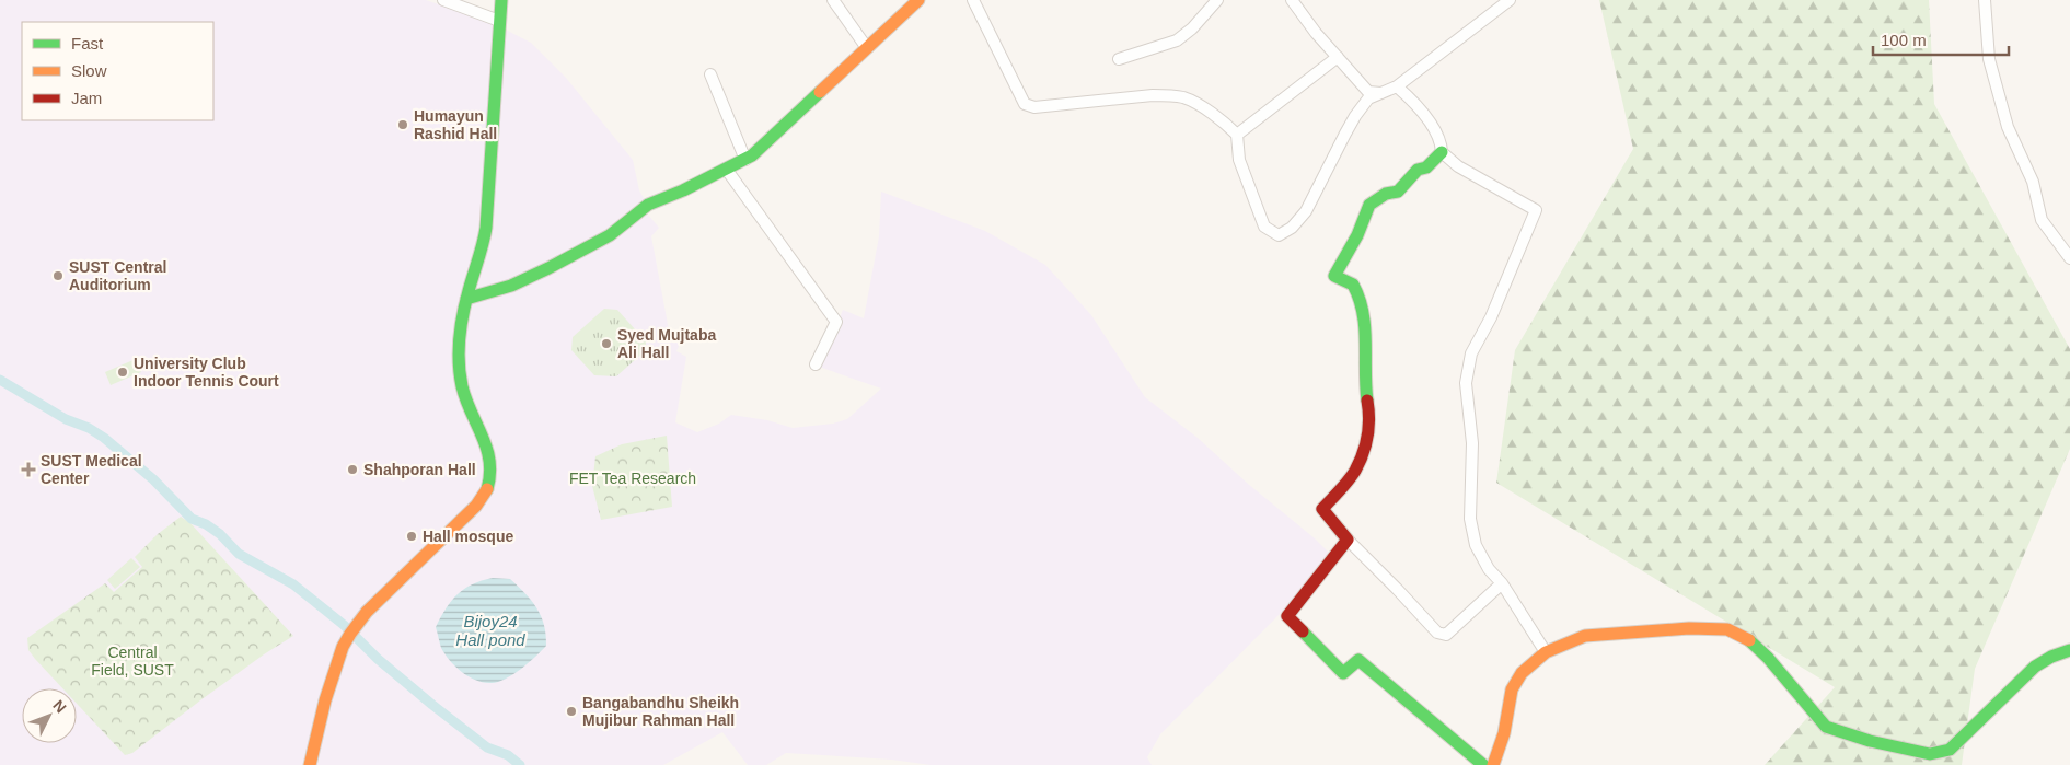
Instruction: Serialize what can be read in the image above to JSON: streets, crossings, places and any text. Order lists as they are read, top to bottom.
{
  "water": ["Bijoy24 Hall pond"],
  "parks": ["FET Tea Research", "Central Field, SUST"],
  "places": {
    "other": [
      "Humayun Rashid Hall",
      "SUST Central Auditorium",
      "Syed Mujtaba Ali Hall",
      "University Club Indoor Tennis Court",
      "Shahporan Hall",
      "Hall mosque",
      "Bangabandhu Sheikh Mujibur Rahman Hall"
    ],
    "health": ["SUST Medical Center"]
  },
  "legend": ["Fast", "Slow", "Jam"],
  "scale_bar": "100 m",
  "north": "top right"
}
